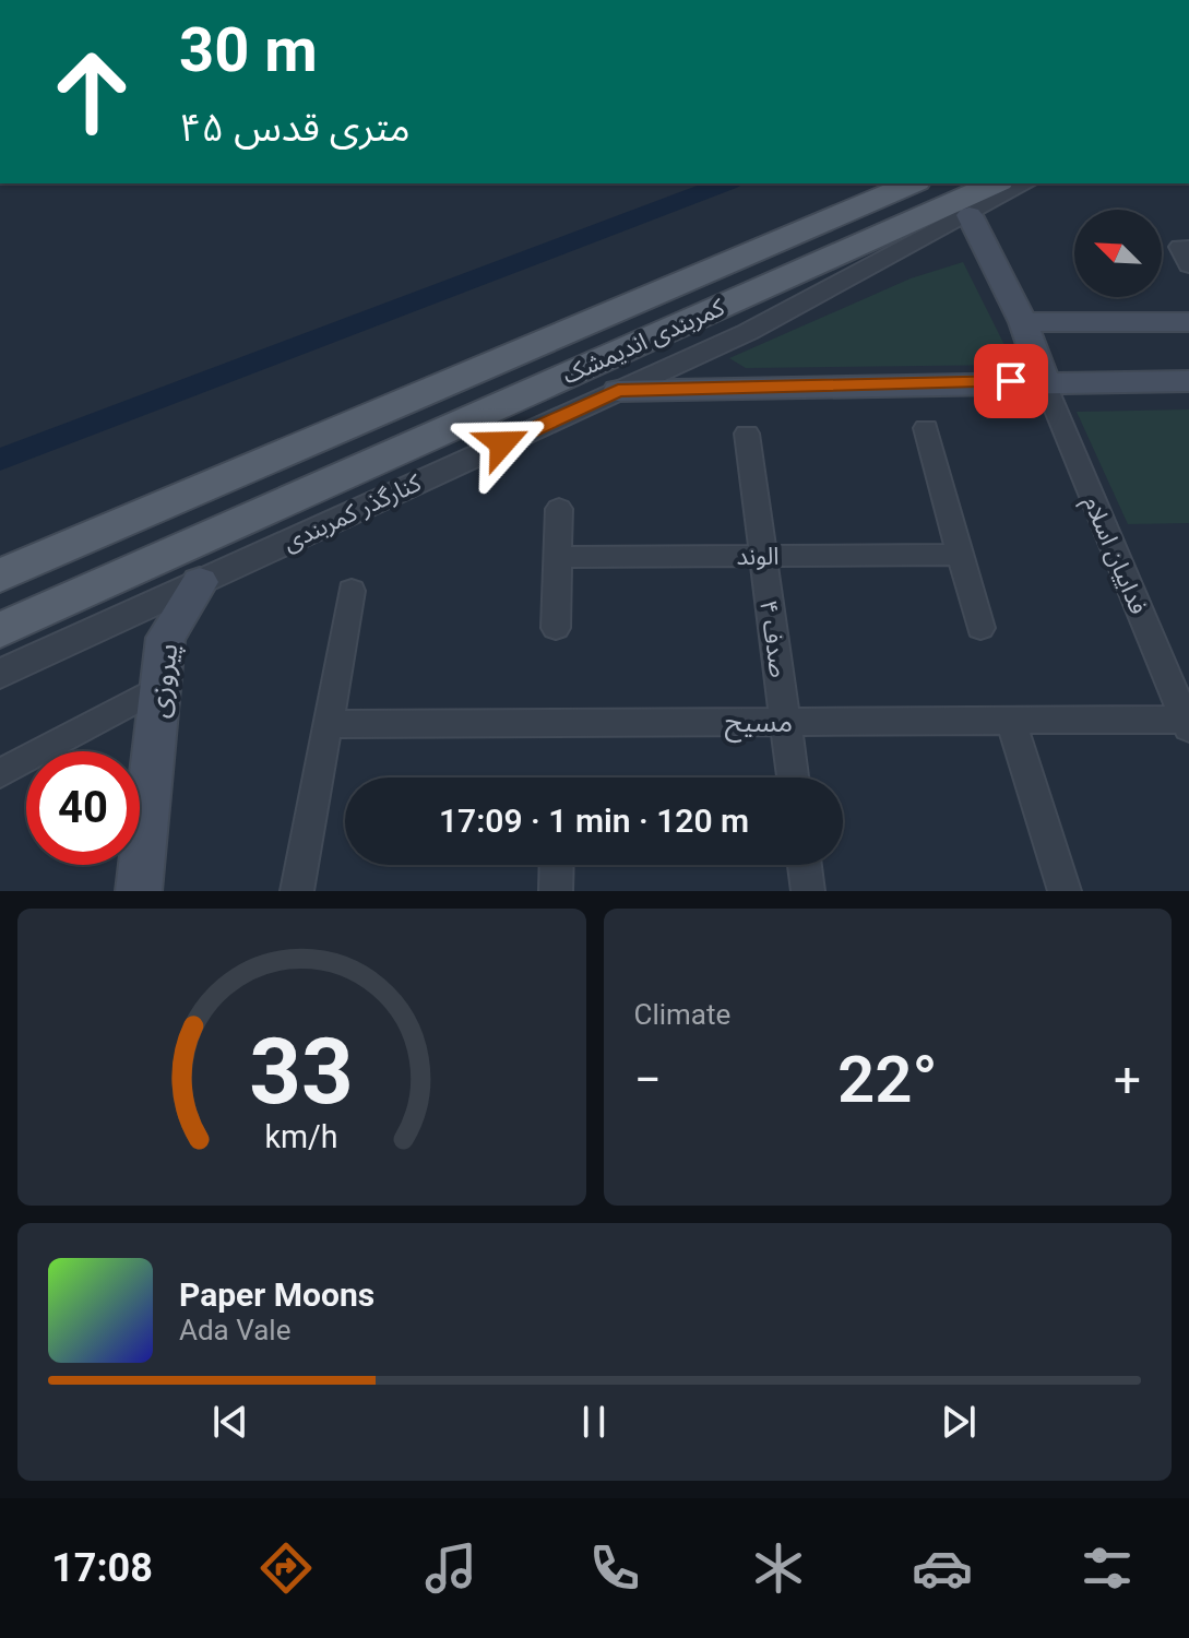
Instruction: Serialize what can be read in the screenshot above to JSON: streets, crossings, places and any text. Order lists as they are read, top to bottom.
{
  "streets": {
    "main road": ["کمربندی اندیمشک", "پیروزی"],
    "street": [
      "کنارگذر کمربندی",
      "فداییان اسلام",
      "الوند",
      "صدف ۴",
      "مسیح"
    ]
  },
  "crossings": [
    ["کنارگذر کمربندی", "پیروزی"],
    ["فداییان اسلام", "مسیح"],
    ["الوند", "صدف ۴"],
    ["صدف ۴", "مسیح"]
  ],
  "north": "top left",
  "page": {
    "turn": ["30 m", "۴۵ متری قدس"],
    "limit": "40",
    "trip": "17:09 · 1 min · 120 m",
    "tile": "Climate",
    "heat": ["−", "22°", "+"],
    "song": ["Paper Moons", "Ada Vale"],
    "tabs": "17:08",
    "gauge": ["33", "km/h"]
  }
}
